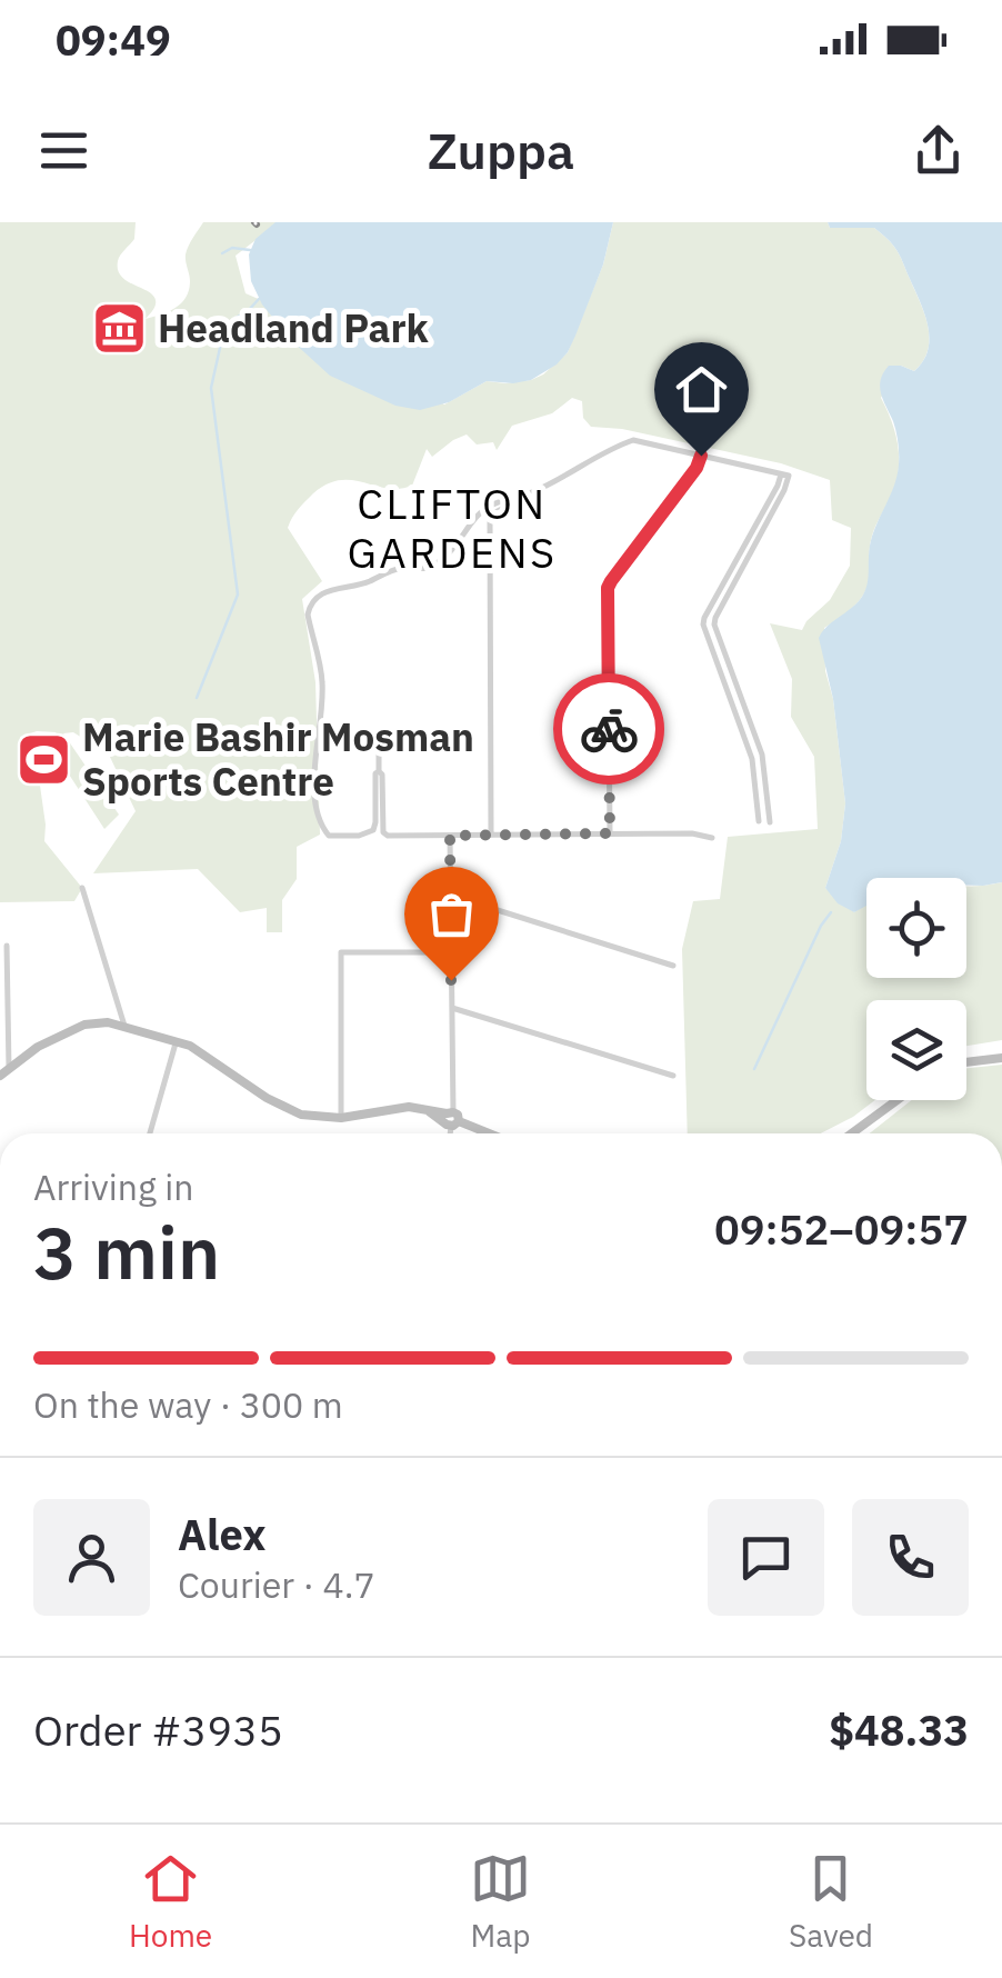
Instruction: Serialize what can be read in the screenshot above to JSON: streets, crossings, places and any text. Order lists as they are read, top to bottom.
{
  "districts": ["CLIFTON GARDENS"],
  "places": {
    "museum": ["Headland Park"],
    "sports": ["Marie Bashir Mosman Sports Centre"]
  },
  "page": {
    "status": "09:49",
    "header": "Zuppa",
    "heading": ["3 min", "Arriving in", "09:52–09:57"],
    "panel": [
      "Alex",
      "Courier · 4.7",
      "Order #3935",
      "$48.33"
    ],
    "bar": "On the way · 300 m",
    "tabs": ["Home", "Map", "Saved"]
  }
}
